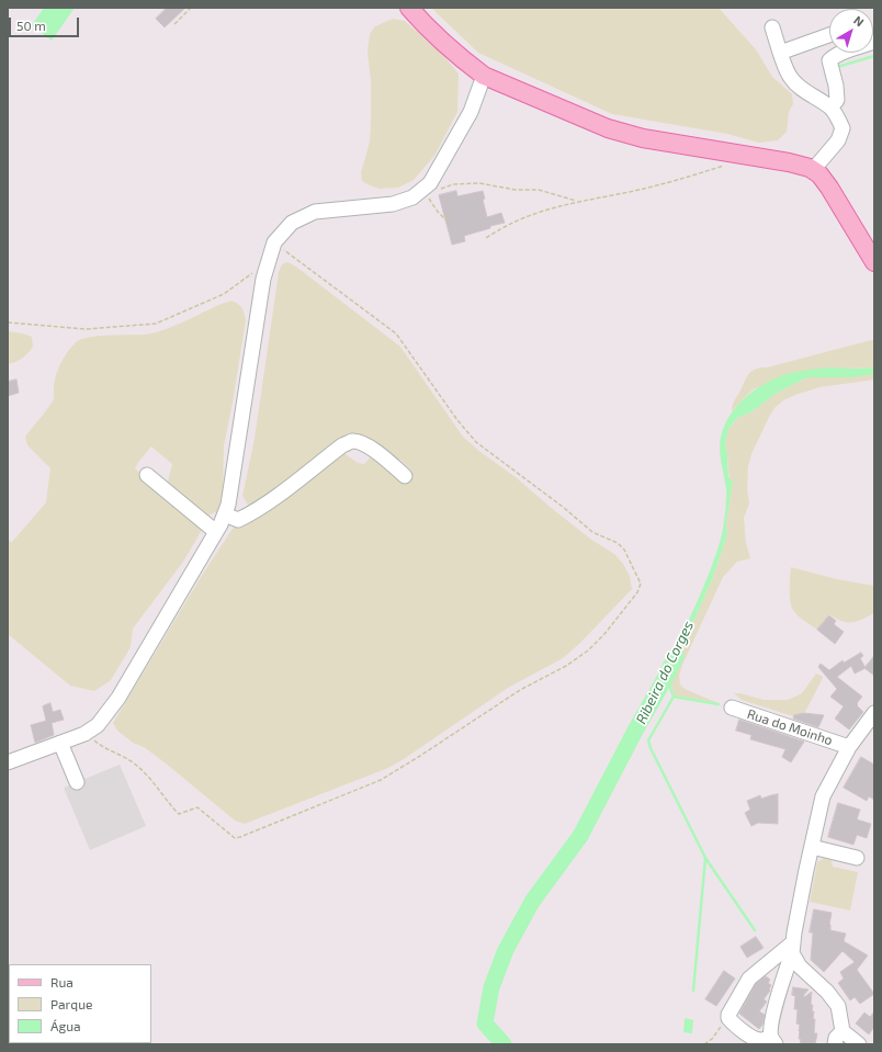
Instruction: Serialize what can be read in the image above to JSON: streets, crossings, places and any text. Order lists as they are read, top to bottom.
{
  "streets": {
    "street": ["Rua do Moinho"]
  },
  "water": ["Ribeira do Corges"],
  "legend": ["Rua", "Parque", "Água"],
  "scale_bar": "50 m",
  "north": "top right"
}
